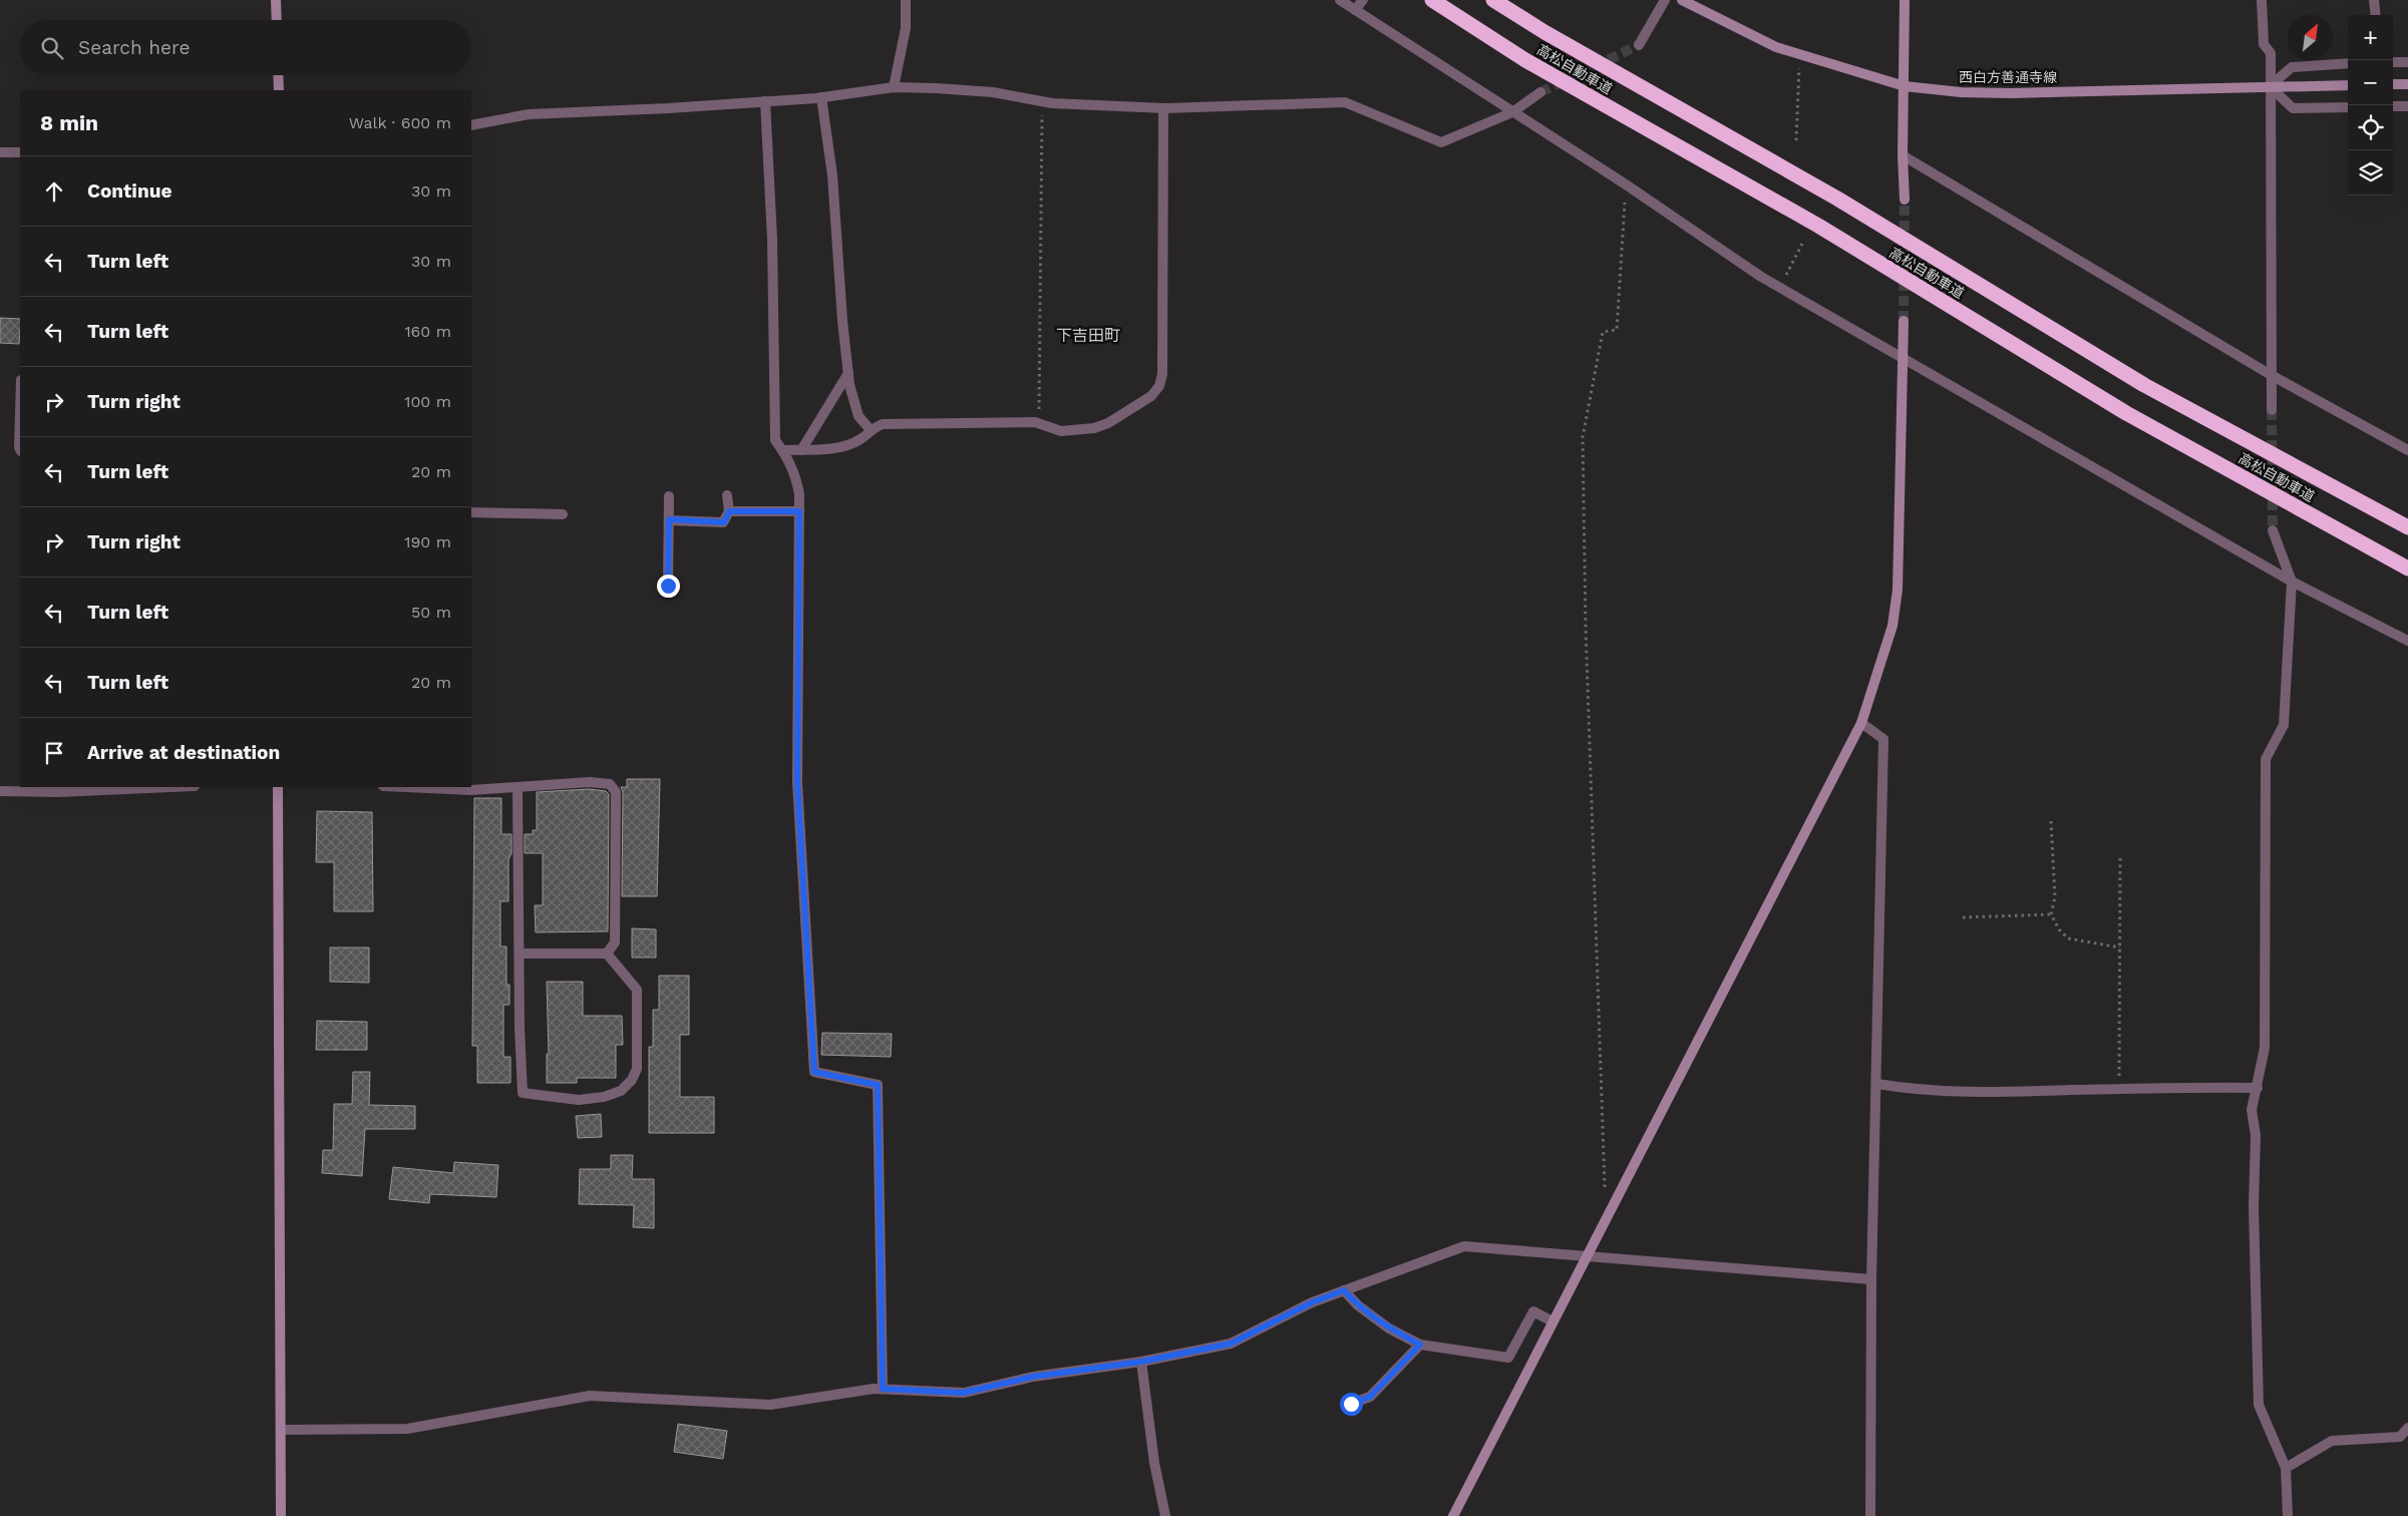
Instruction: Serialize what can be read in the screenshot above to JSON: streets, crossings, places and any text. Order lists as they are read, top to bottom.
{
  "streets": {
    "highway": ["高松自動車道"],
    "street": ["西白方善通寺線"]
  },
  "districts": ["下吉田町"],
  "north": "top right",
  "page": {
    "map_buttons": ["+", "−"],
    "search": "Search here",
    "heading": ["8 min", "Walk · 600 m"],
    "list": [
      ["Continue", "30 m"],
      ["Turn left", "30 m"],
      ["Turn left", "160 m"],
      ["Turn right", "100 m"],
      ["Turn left", "20 m"],
      ["Turn right", "190 m"],
      ["Turn left", "50 m"],
      ["Turn left", "20 m"],
      "Arrive at destination"
    ]
  }
}
